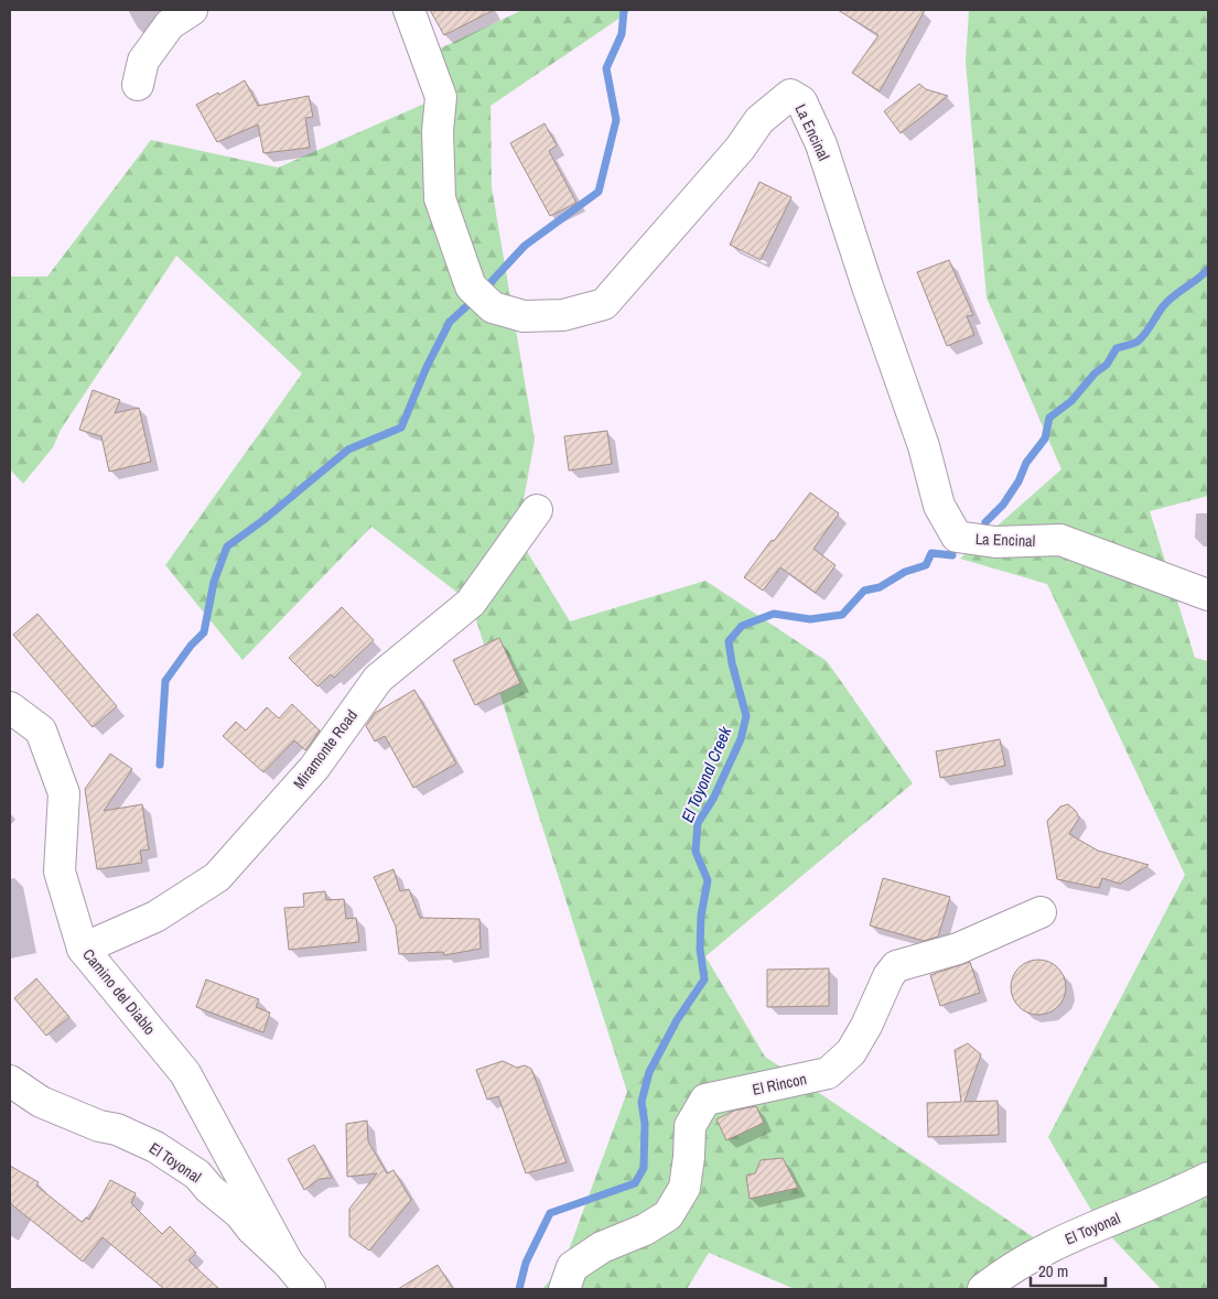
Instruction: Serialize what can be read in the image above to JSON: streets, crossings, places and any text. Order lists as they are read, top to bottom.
{
  "streets": {
    "street": [
      "La Encinal",
      "Miramonte Road",
      "Camino del Diablo",
      "El Rincon",
      "El Toyonal"
    ]
  },
  "crossings": [
    ["Miramonte Road", "Camino del Diablo"],
    ["Camino del Diablo", "El Toyonal"]
  ],
  "water": ["El Toyonal Creek"],
  "scale_bar": "20 m"
}
